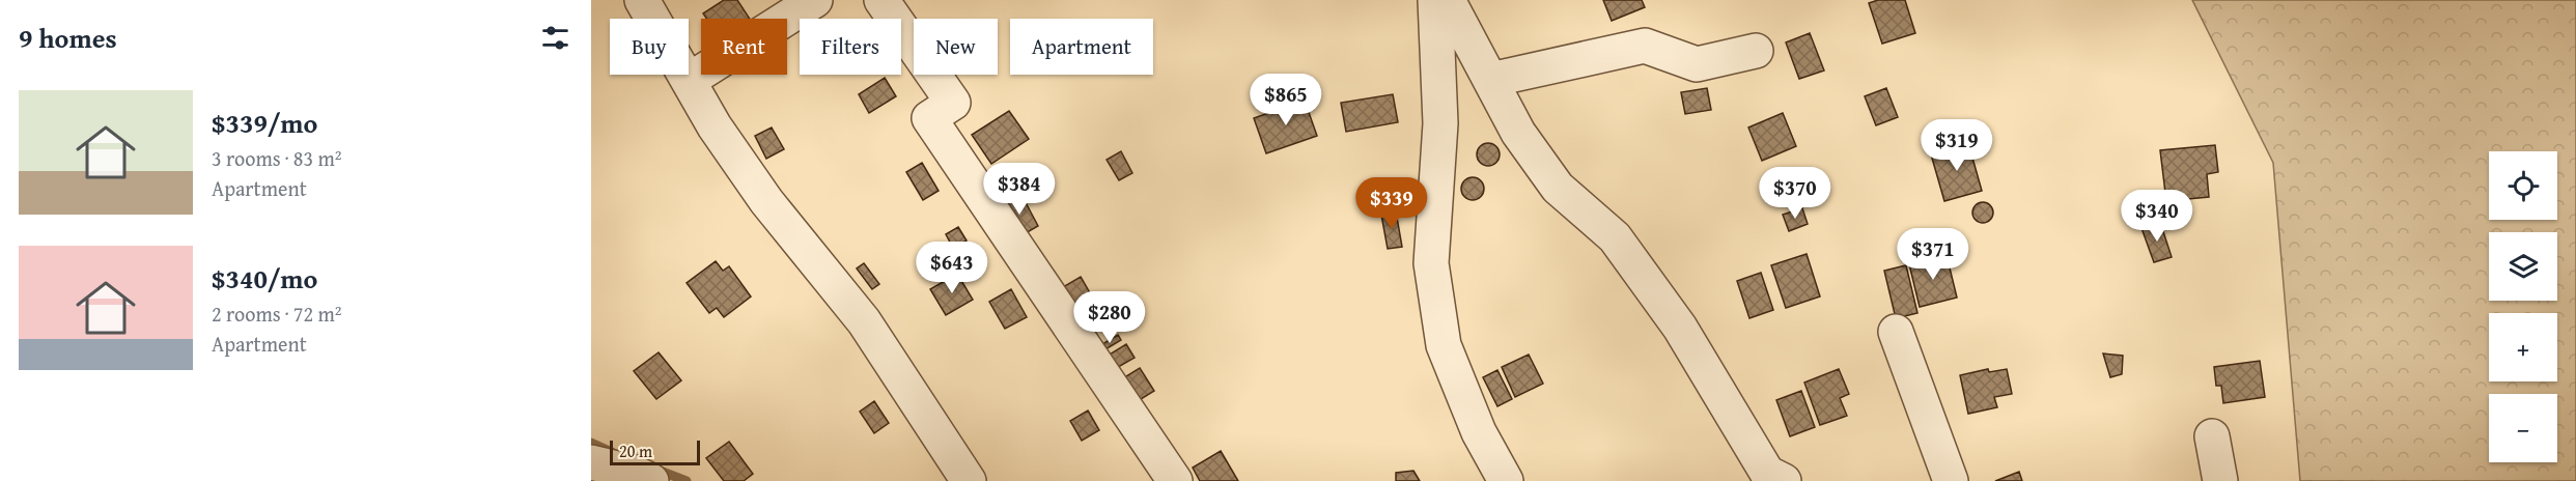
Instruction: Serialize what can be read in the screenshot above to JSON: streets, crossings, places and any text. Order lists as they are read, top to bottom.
{
  "scale_bar": "20 m",
  "page": {
    "heading": "9 homes",
    "chip": [
      "Buy",
      "Rent",
      "Filters",
      "New",
      "Apartment"
    ],
    "price": [
      "$865",
      "$319",
      "$384",
      "$370",
      "$339",
      "$340",
      "$371",
      "$643",
      "$280"
    ],
    "list": [
      {
        "name": "$339/mo",
        "note": "3 rooms · 83 m² · Apartment"
      },
      {
        "name": "$340/mo",
        "note": "2 rooms · 72 m² · Apartment"
      }
    ],
    "map_buttons": ["+", "−"],
    "scale": "20 m"
  }
}
